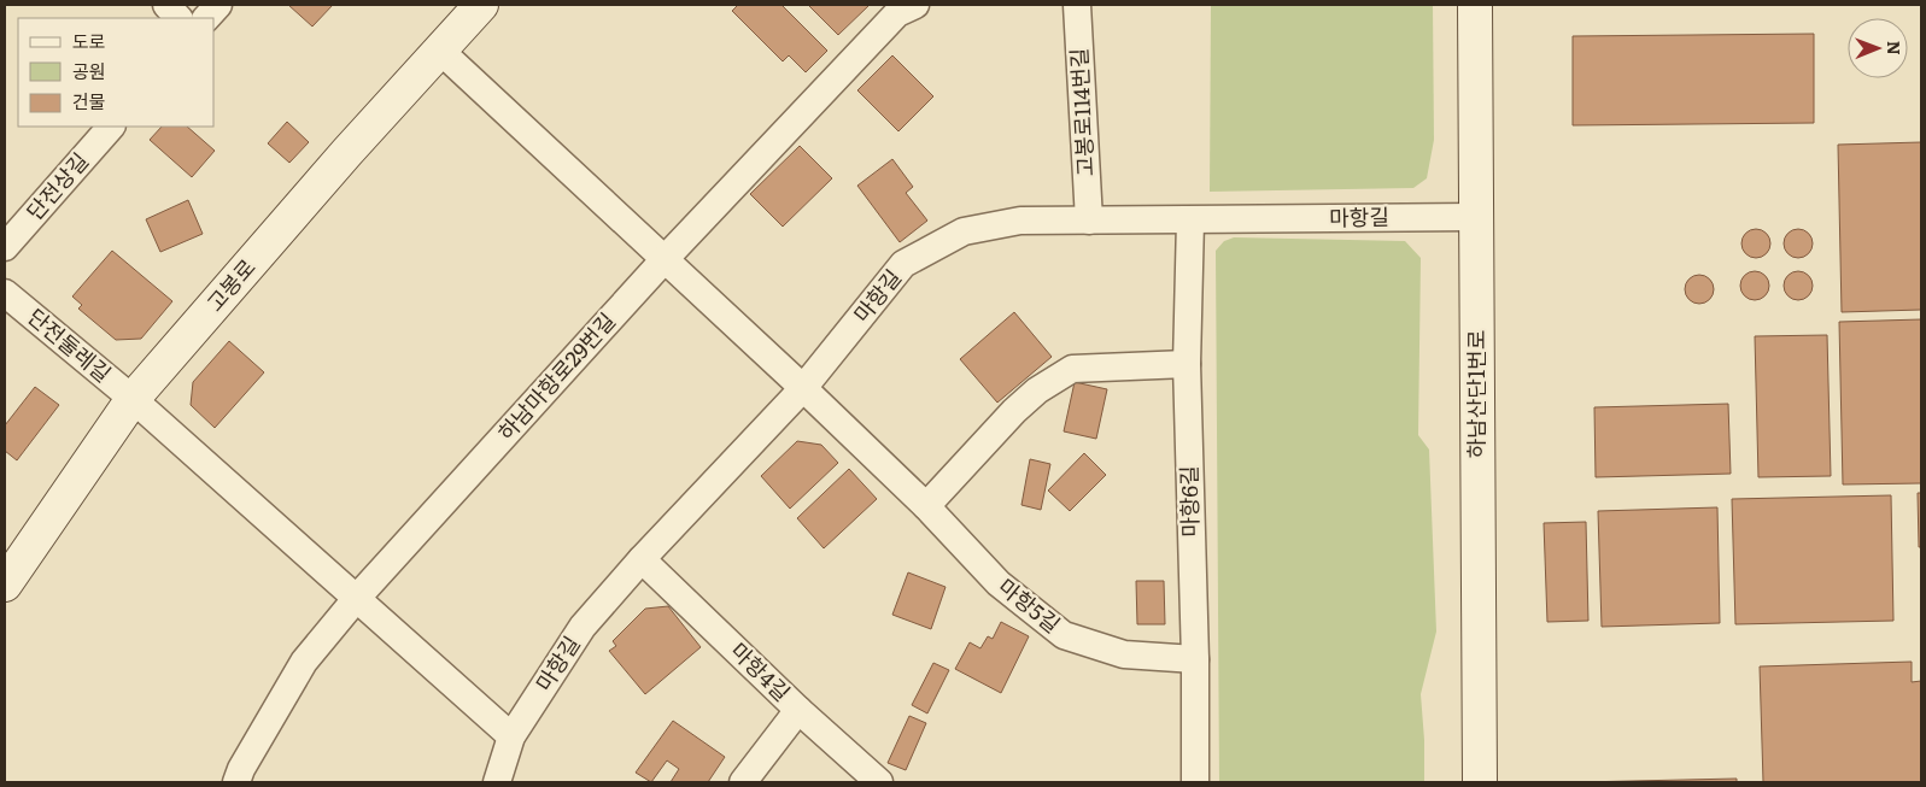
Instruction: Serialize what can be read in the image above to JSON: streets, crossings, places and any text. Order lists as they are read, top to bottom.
{
  "streets": {
    "street": [
      "고봉로114번길",
      "단전상길",
      "마항길",
      "고봉로",
      "단전둘레길",
      "하남마항로29번길",
      "하남산단1번로",
      "마항6길",
      "마항5길",
      "마항4길"
    ]
  },
  "crossings": [
    ["고봉로114번길", "마항길"],
    ["마항길", "단전둘레길"],
    ["마항길", "하남산단1번로"],
    ["마항길", "마항6길"],
    ["마항길", "마항5길"],
    ["마항길", "마항4길"],
    ["고봉로", "단전둘레길"],
    ["고봉로", "마항5길"],
    ["단전둘레길", "하남마항로29번길"],
    ["하남마항로29번길", "마항5길"],
    ["마항6길", "마항5길"]
  ],
  "legend": ["도로", "공원", "건물"],
  "north": "right"
}
